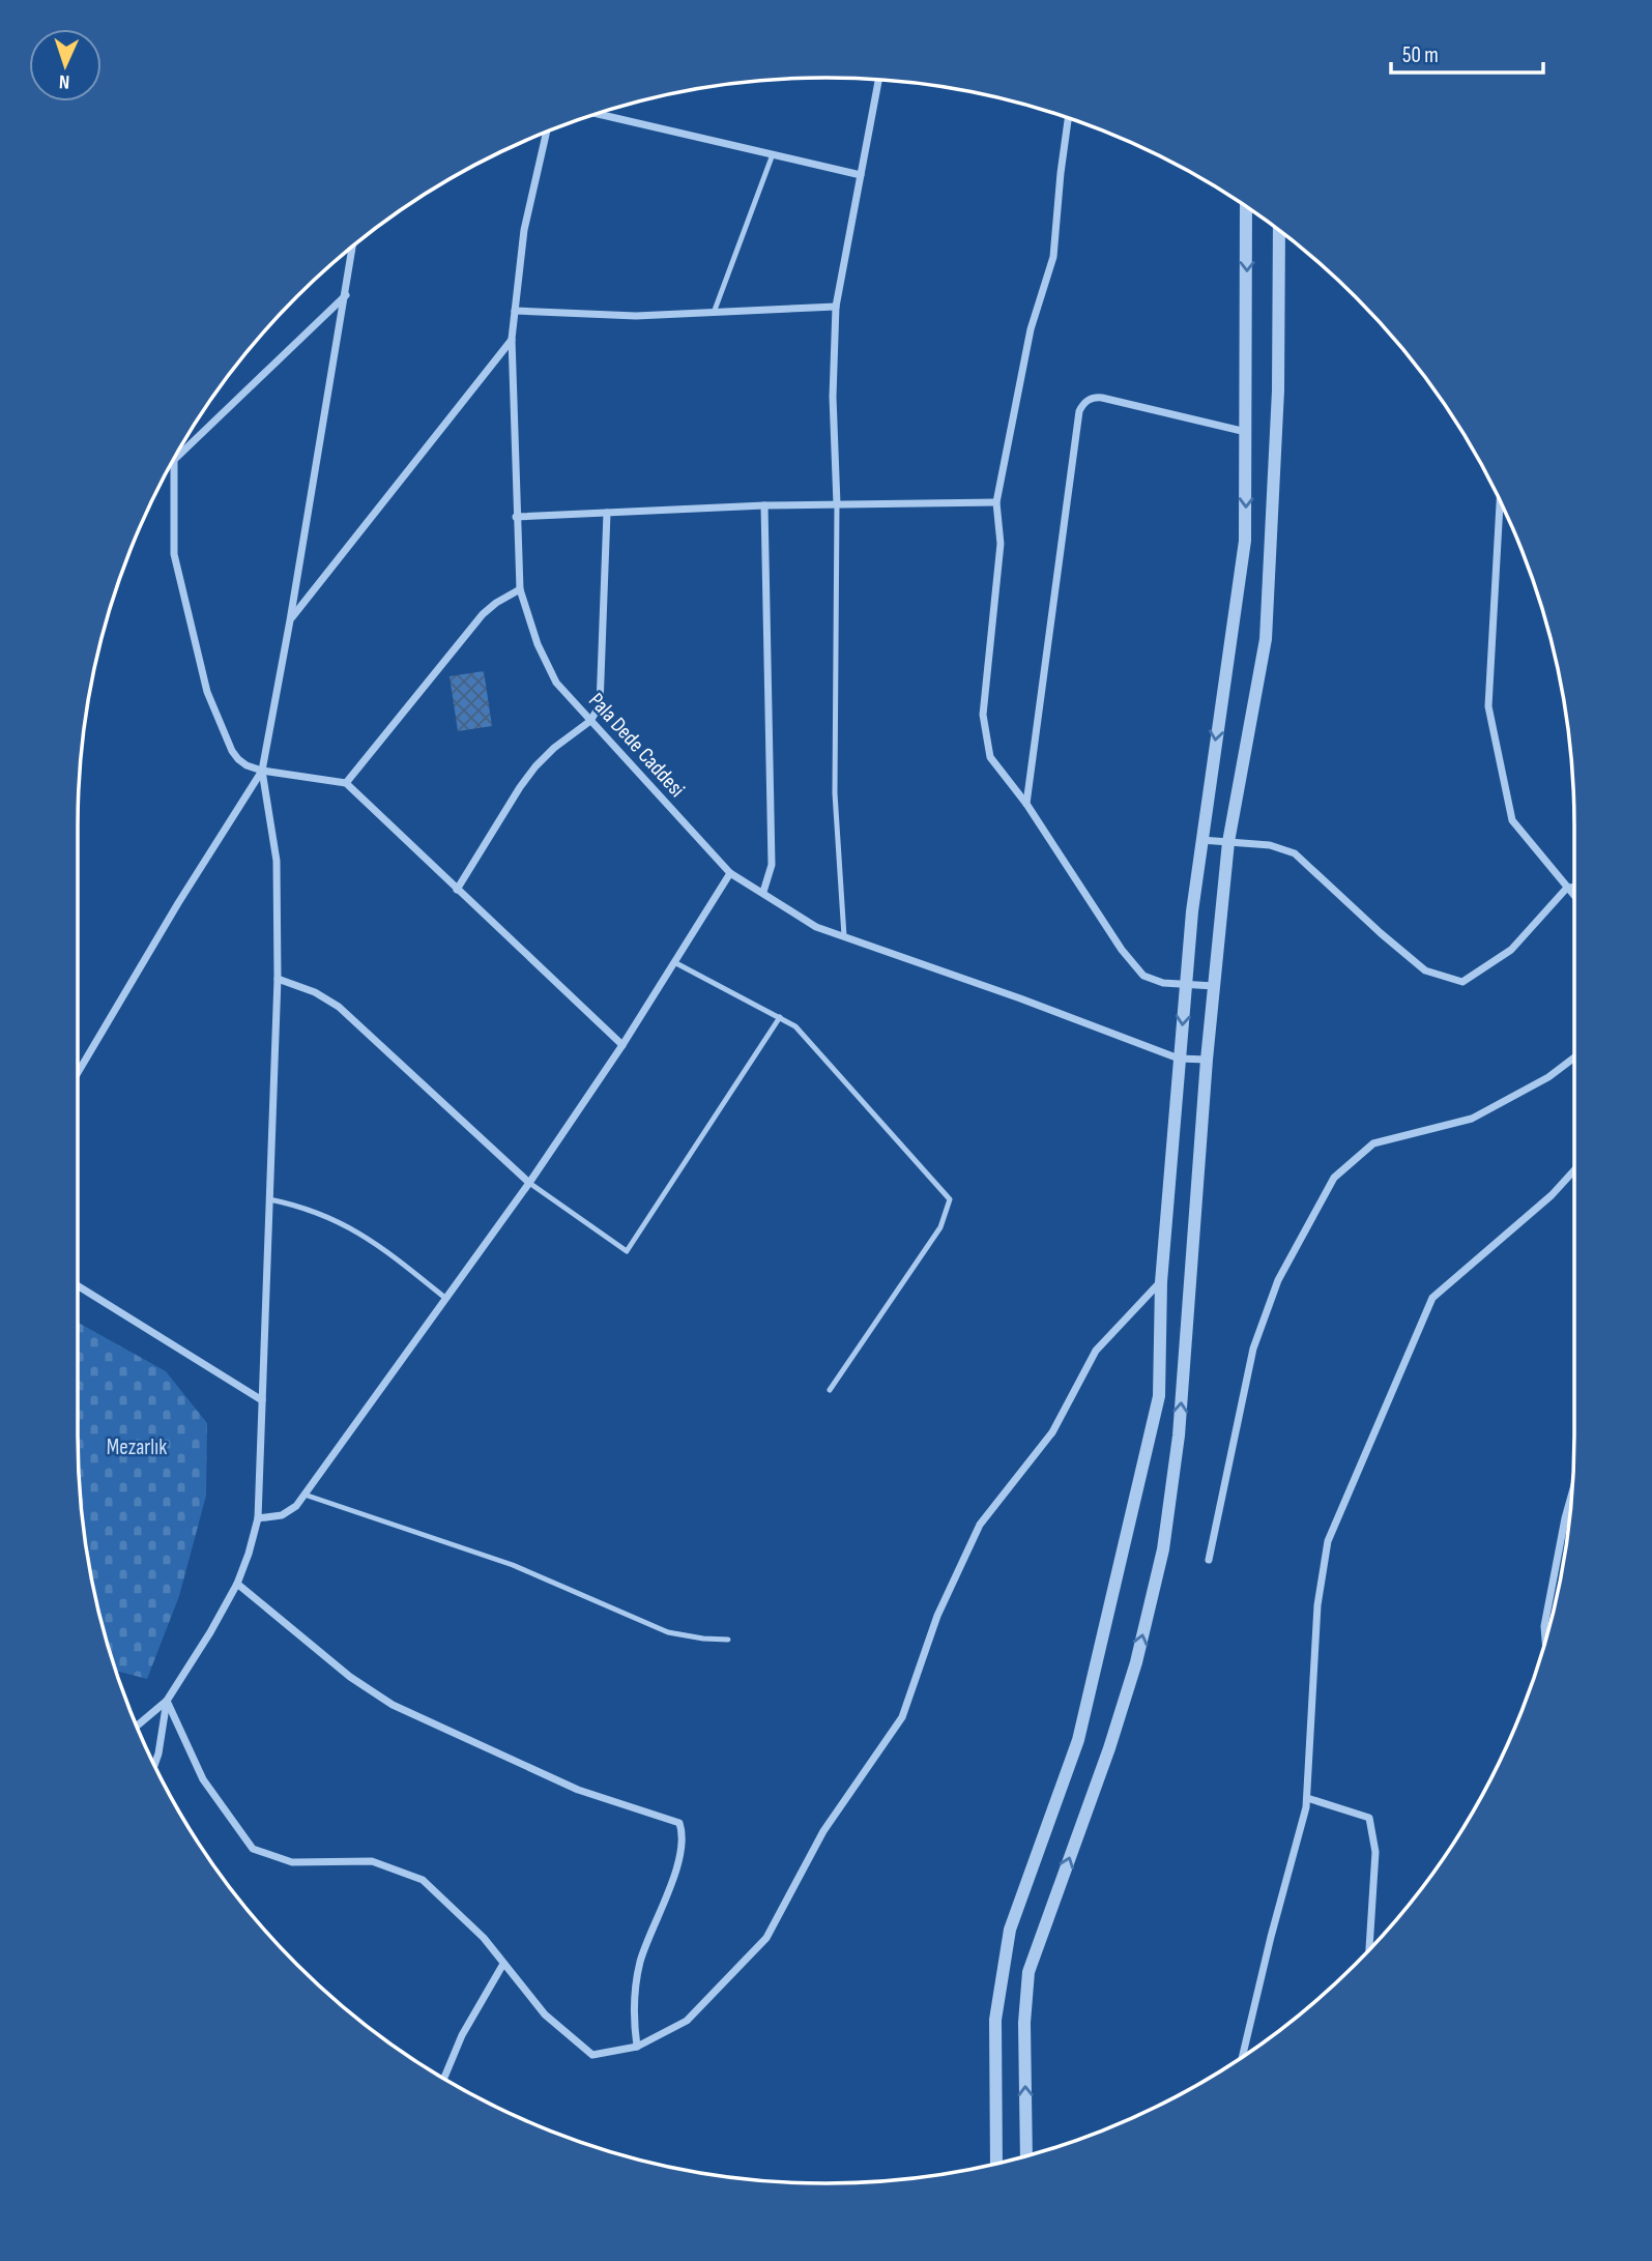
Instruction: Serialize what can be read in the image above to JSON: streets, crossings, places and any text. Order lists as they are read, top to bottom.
{
  "streets": {
    "street": ["Pala Dede Caddesi"]
  },
  "parks": ["Mezarlık"],
  "scale_bar": "50 m",
  "north": "bottom"
}
